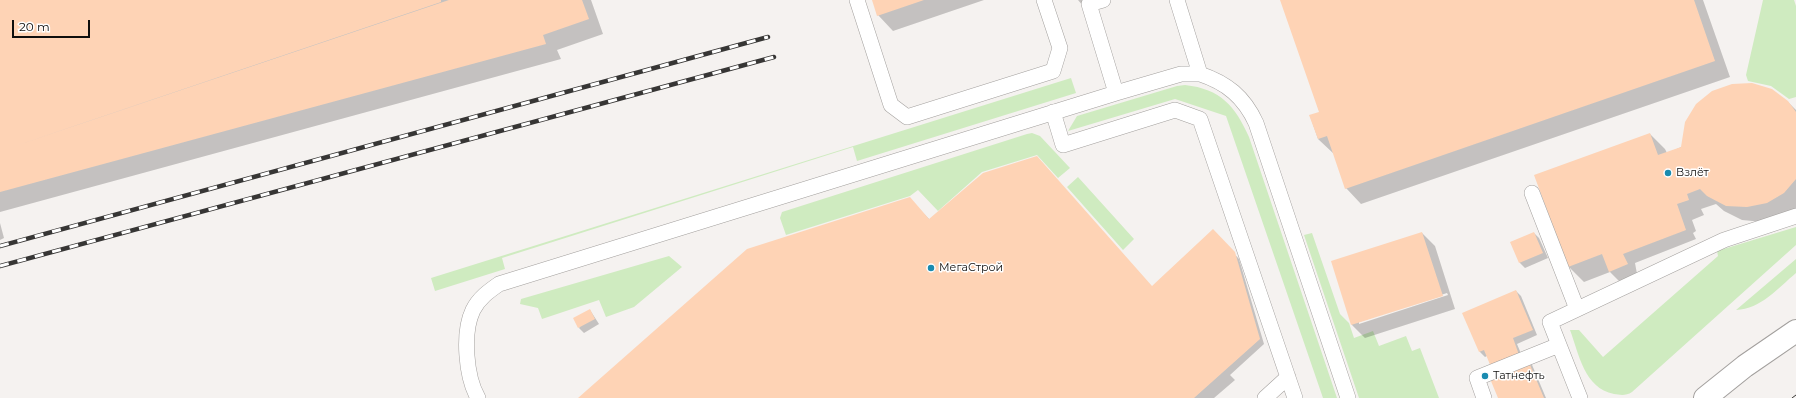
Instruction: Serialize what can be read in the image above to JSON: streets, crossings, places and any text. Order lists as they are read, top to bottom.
{
  "places": ["Взлёт", "МегаСтрой", "Татнефть"],
  "scale_bar": "20 m"
}
